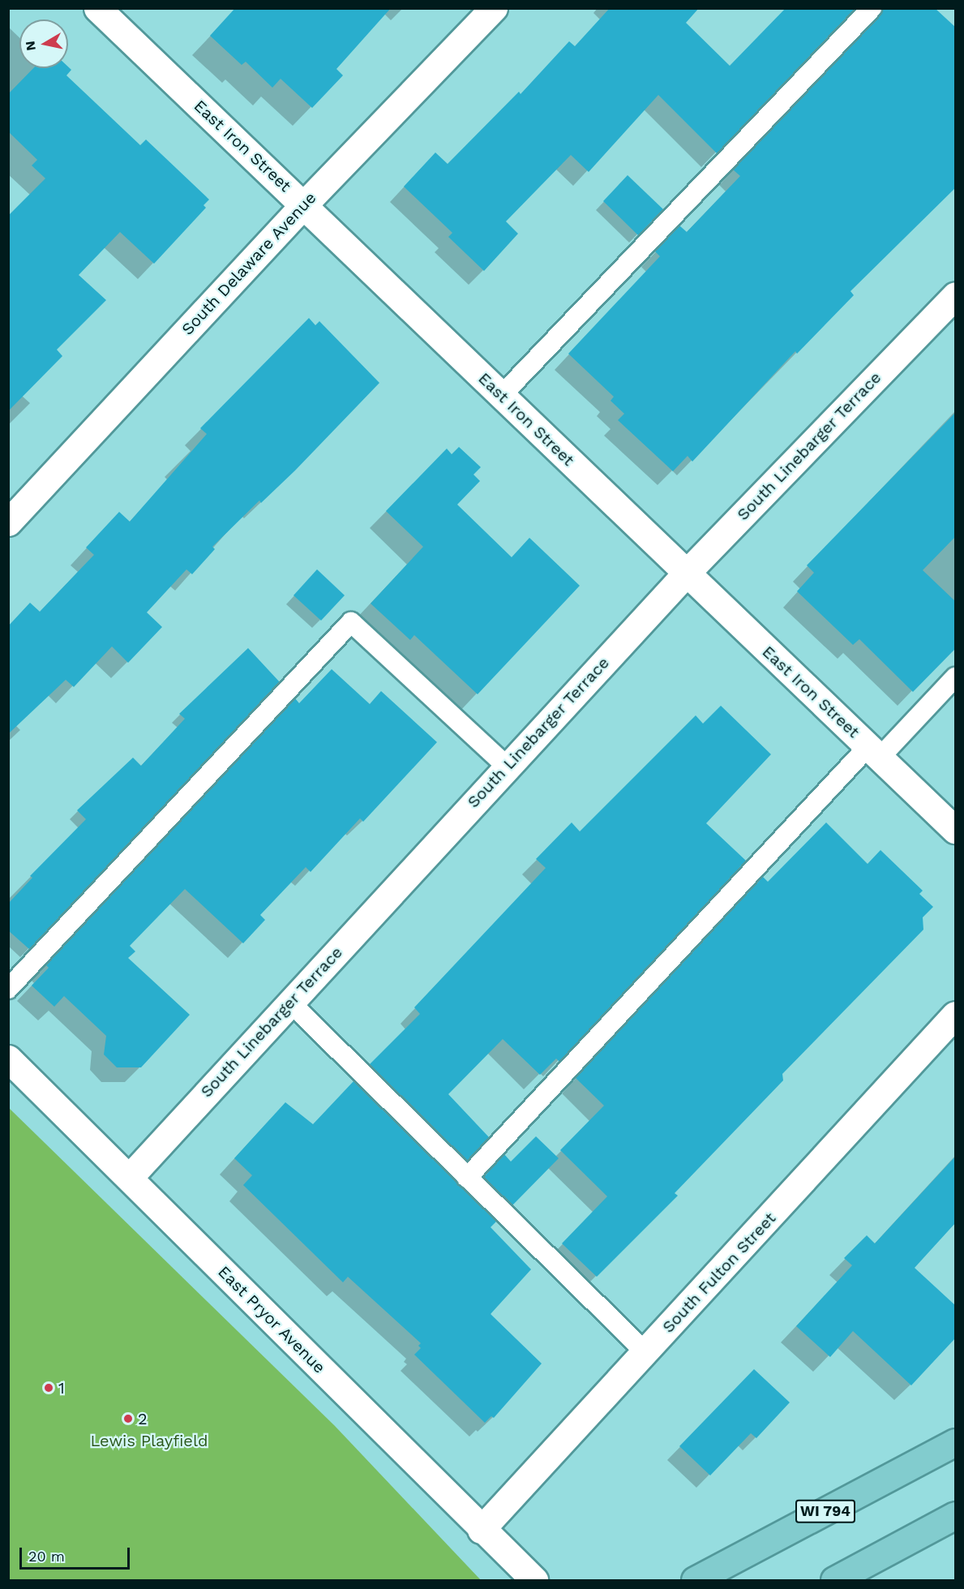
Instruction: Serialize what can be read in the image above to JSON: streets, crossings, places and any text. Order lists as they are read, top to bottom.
{
  "streets": {
    "main road": ["WI 794"],
    "street": [
      "East Iron Street",
      "South Delaware Avenue",
      "South Linebarger Terrace",
      "South Fulton Street",
      "East Pryor Avenue"
    ]
  },
  "crossings": [
    ["East Iron Street", "South Delaware Avenue"],
    ["East Iron Street", "South Linebarger Terrace"],
    ["South Linebarger Terrace", "East Pryor Avenue"],
    ["South Fulton Street", "East Pryor Avenue"]
  ],
  "parks": ["Lewis Playfield"],
  "places": ["1", "2"],
  "scale_bar": "20 m",
  "north": "left"
}
